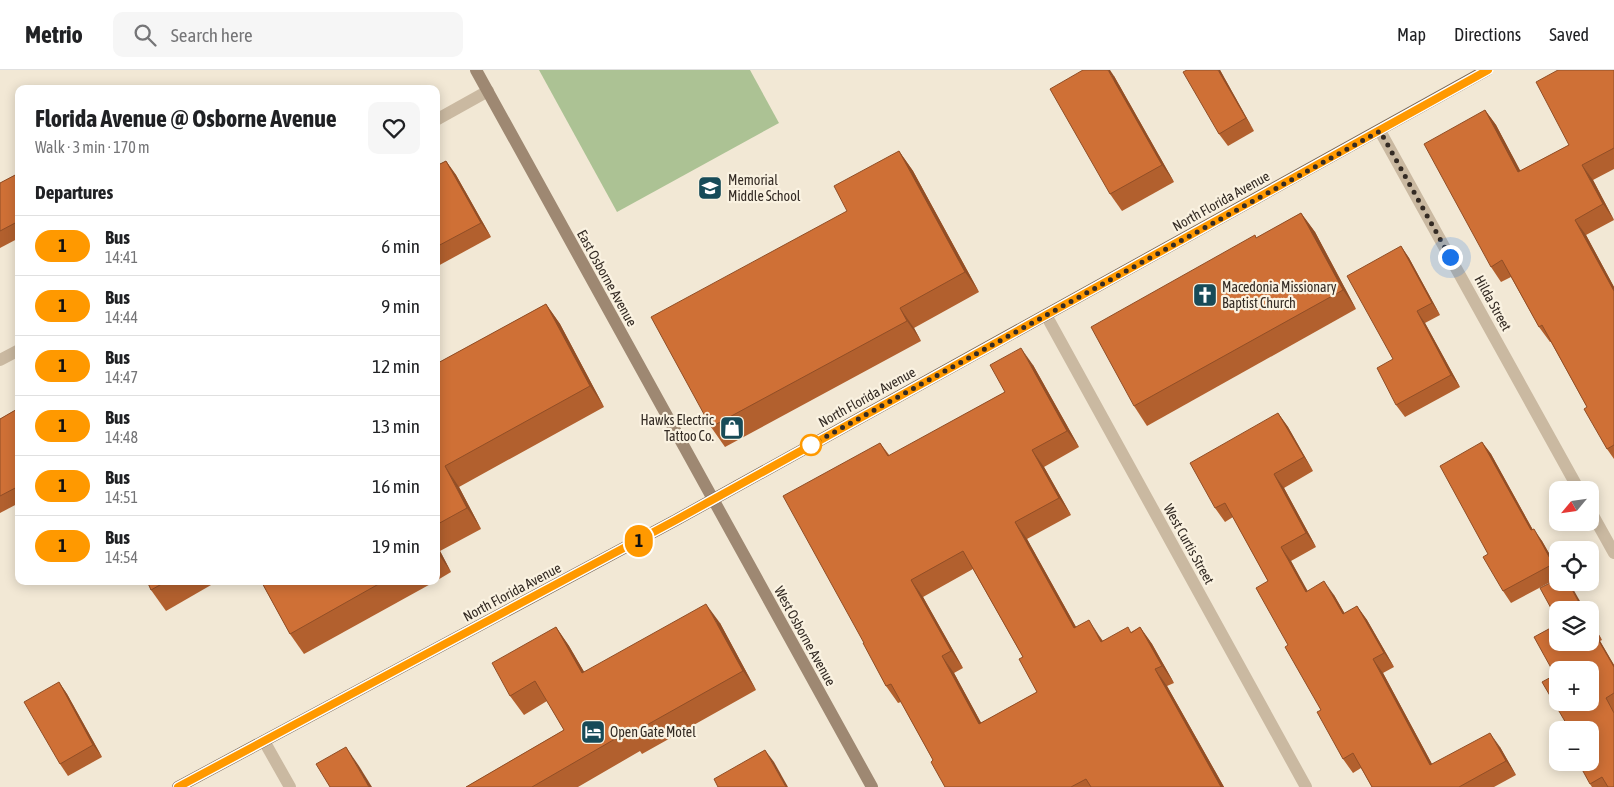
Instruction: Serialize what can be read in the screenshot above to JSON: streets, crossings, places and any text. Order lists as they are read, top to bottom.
{
  "streets": {
    "main road": ["North Florida Avenue"],
    "street": [
      "East Osborne Avenue",
      "Hilda Street",
      "West Curtis Street",
      "West Osborne Avenue"
    ]
  },
  "crossings": [
    ["North Florida Avenue", "East Osborne Avenue"],
    ["North Florida Avenue", "Hilda Street"],
    ["North Florida Avenue", "West Curtis Street"],
    ["North Florida Avenue", "West Osborne Avenue"],
    ["East Osborne Avenue", "West Osborne Avenue"]
  ],
  "places": {
    "school or university": ["Memorial Middle School"],
    "church": ["Macedonia Missionary Baptist Church"],
    "shop": ["Hawks Electric Tattoo Co."],
    "hotel": ["Open Gate Motel"]
  },
  "lines": ["bus line 1"],
  "north": "bottom left",
  "page": {
    "header": "Metrio",
    "search": "Search here",
    "nav": ["Map", "Directions", "Saved"],
    "on_map": "1",
    "heading": [
      ["Florida Avenue @ Osborne Avenue", "Walk · 3 min · 170 m"],
      "Departures"
    ],
    "list": [
      {
        "mark": "1",
        "name": "Bus",
        "note": "14:41",
        "value": "6 min"
      },
      {
        "mark": "1",
        "name": "Bus",
        "note": "14:44",
        "value": "9 min"
      },
      {
        "mark": "1",
        "name": "Bus",
        "note": "14:47",
        "value": "12 min"
      },
      {
        "mark": "1",
        "name": "Bus",
        "note": "14:48",
        "value": "13 min"
      },
      {
        "mark": "1",
        "name": "Bus",
        "note": "14:51",
        "value": "16 min"
      },
      {
        "mark": "1",
        "name": "Bus",
        "note": "14:54",
        "value": "19 min"
      }
    ],
    "map_buttons": ["+", "−"]
  }
}
